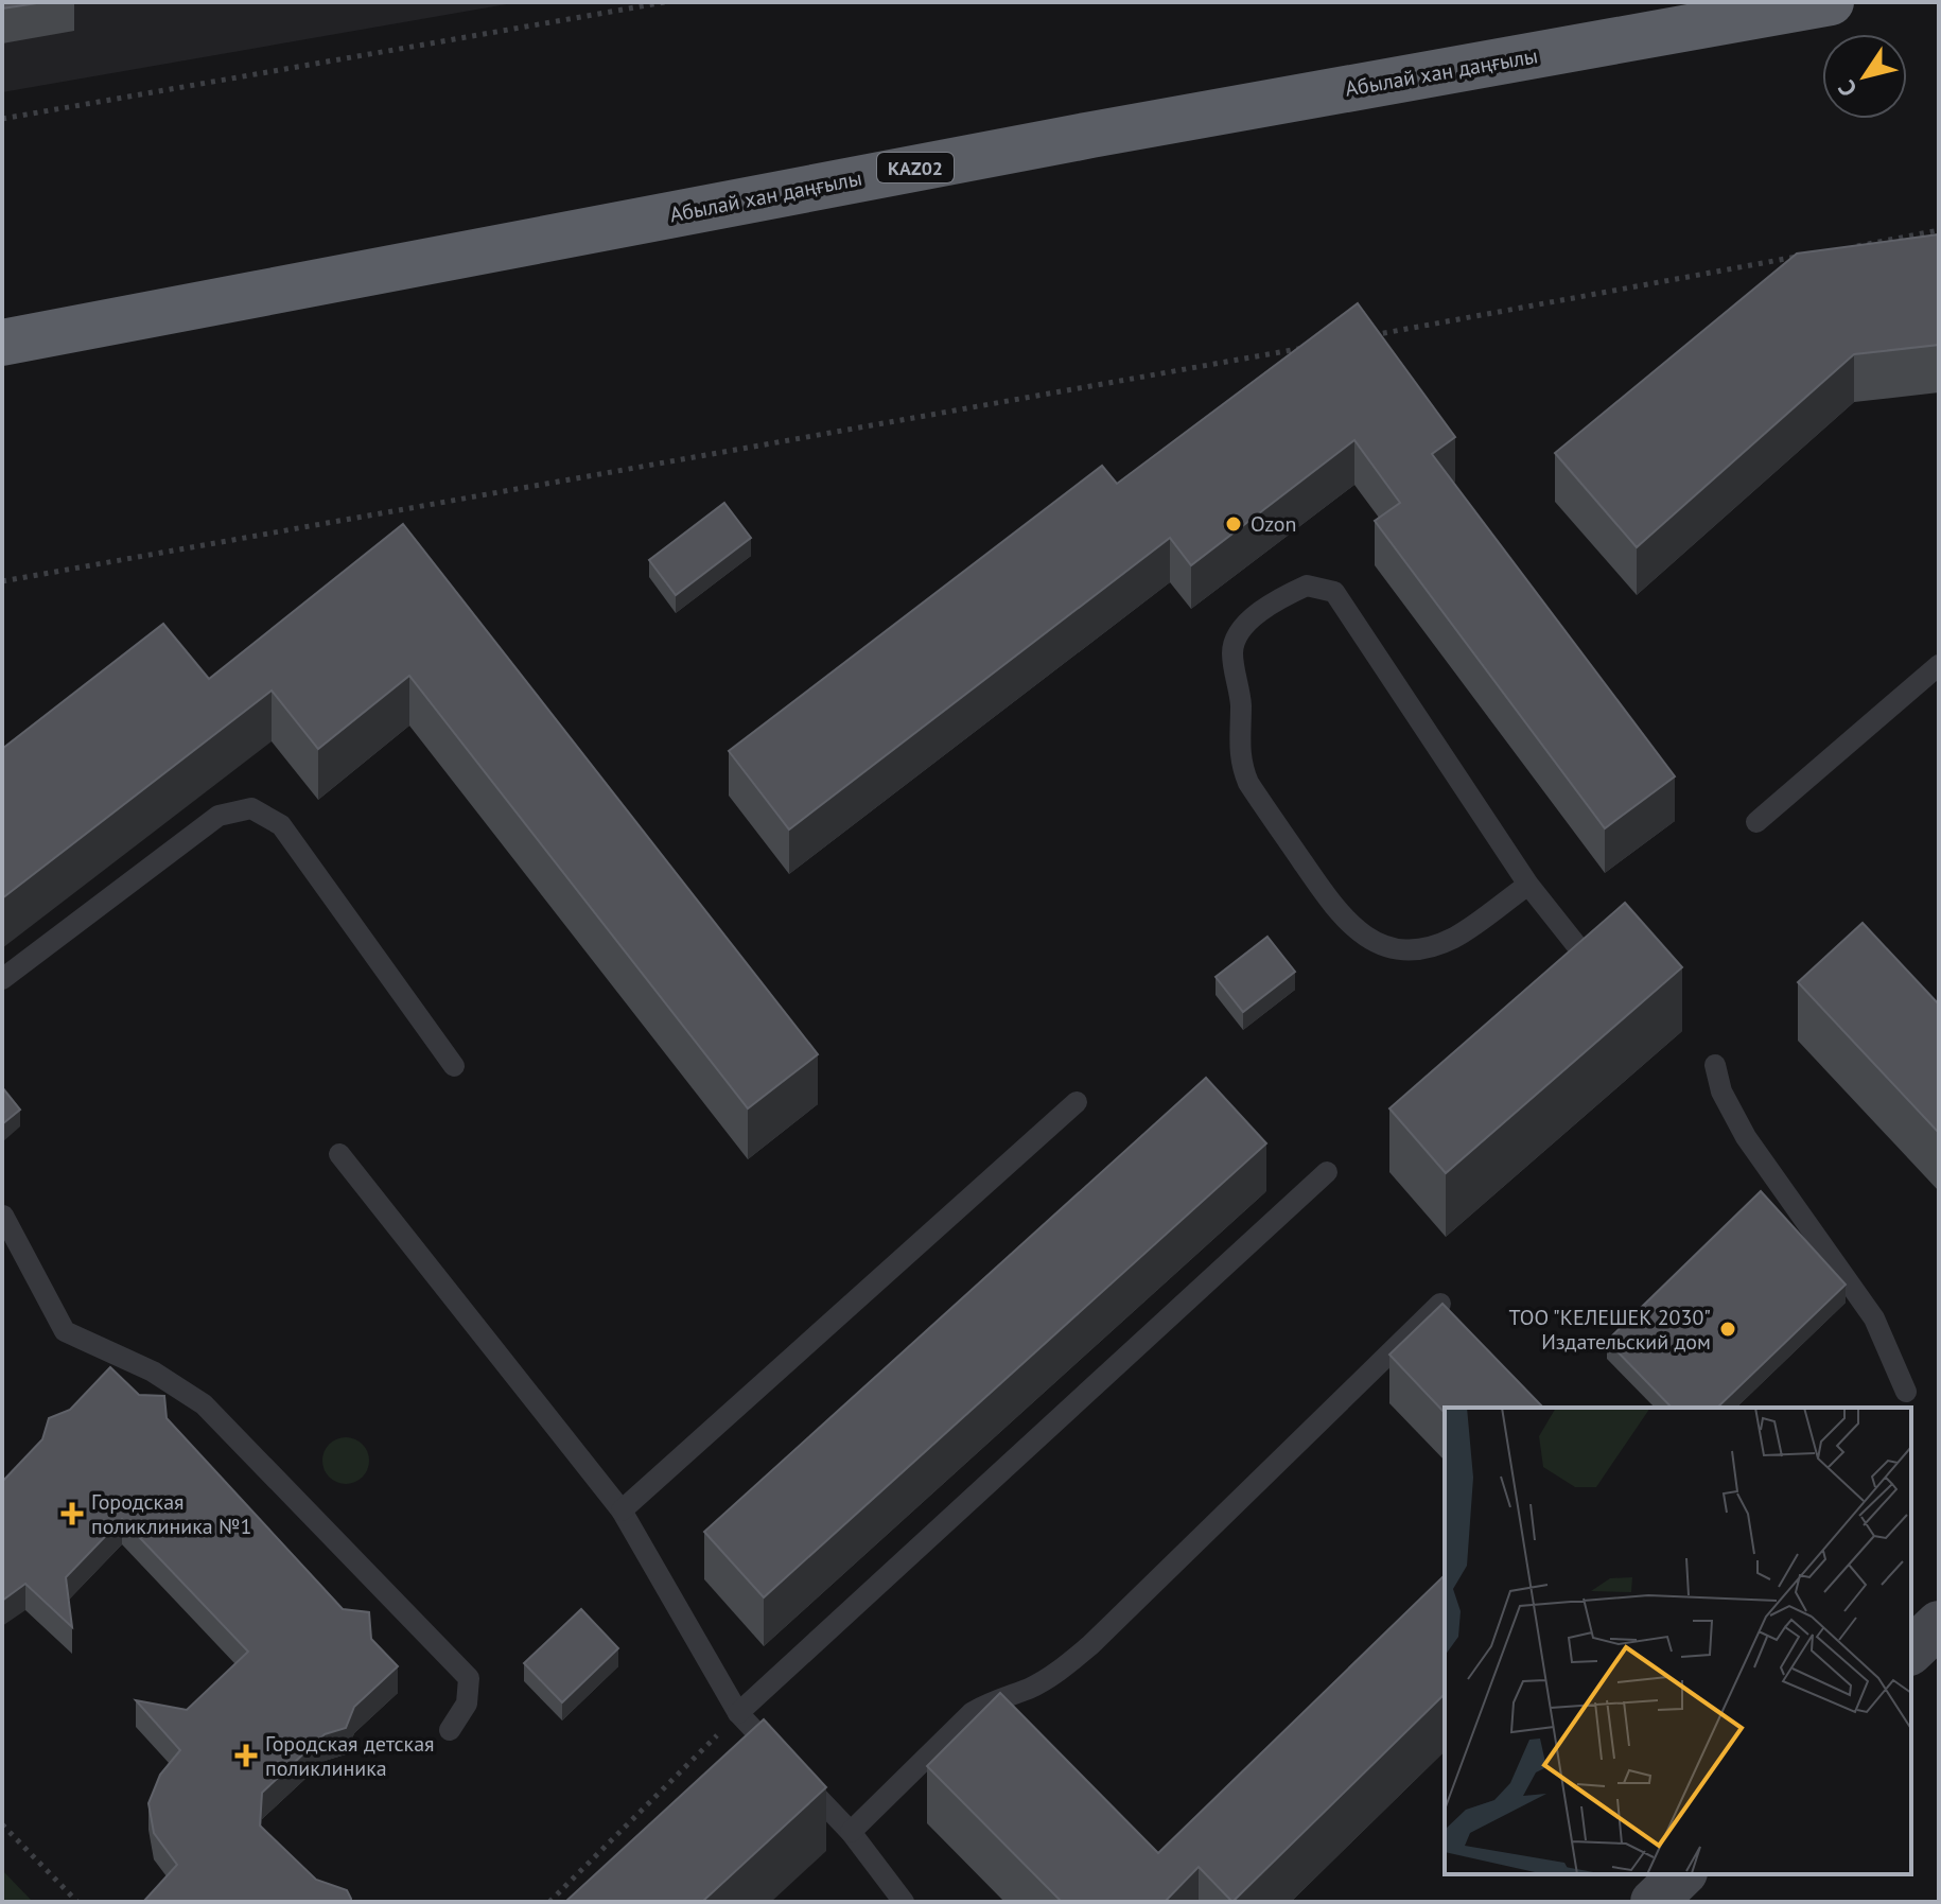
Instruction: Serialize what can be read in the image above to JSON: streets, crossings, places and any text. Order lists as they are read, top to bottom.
{
  "streets": {
    "highway": ["Абылай хан даңғылы", "KАZ02"]
  },
  "places": {
    "other": ["Ozon", "ТОО \"КЕЛЕШЕК 2030\" Издательский дом"],
    "health": ["Городская поликлиника №1", "Городская детская поликлиника"]
  },
  "north": "bottom left"
}
